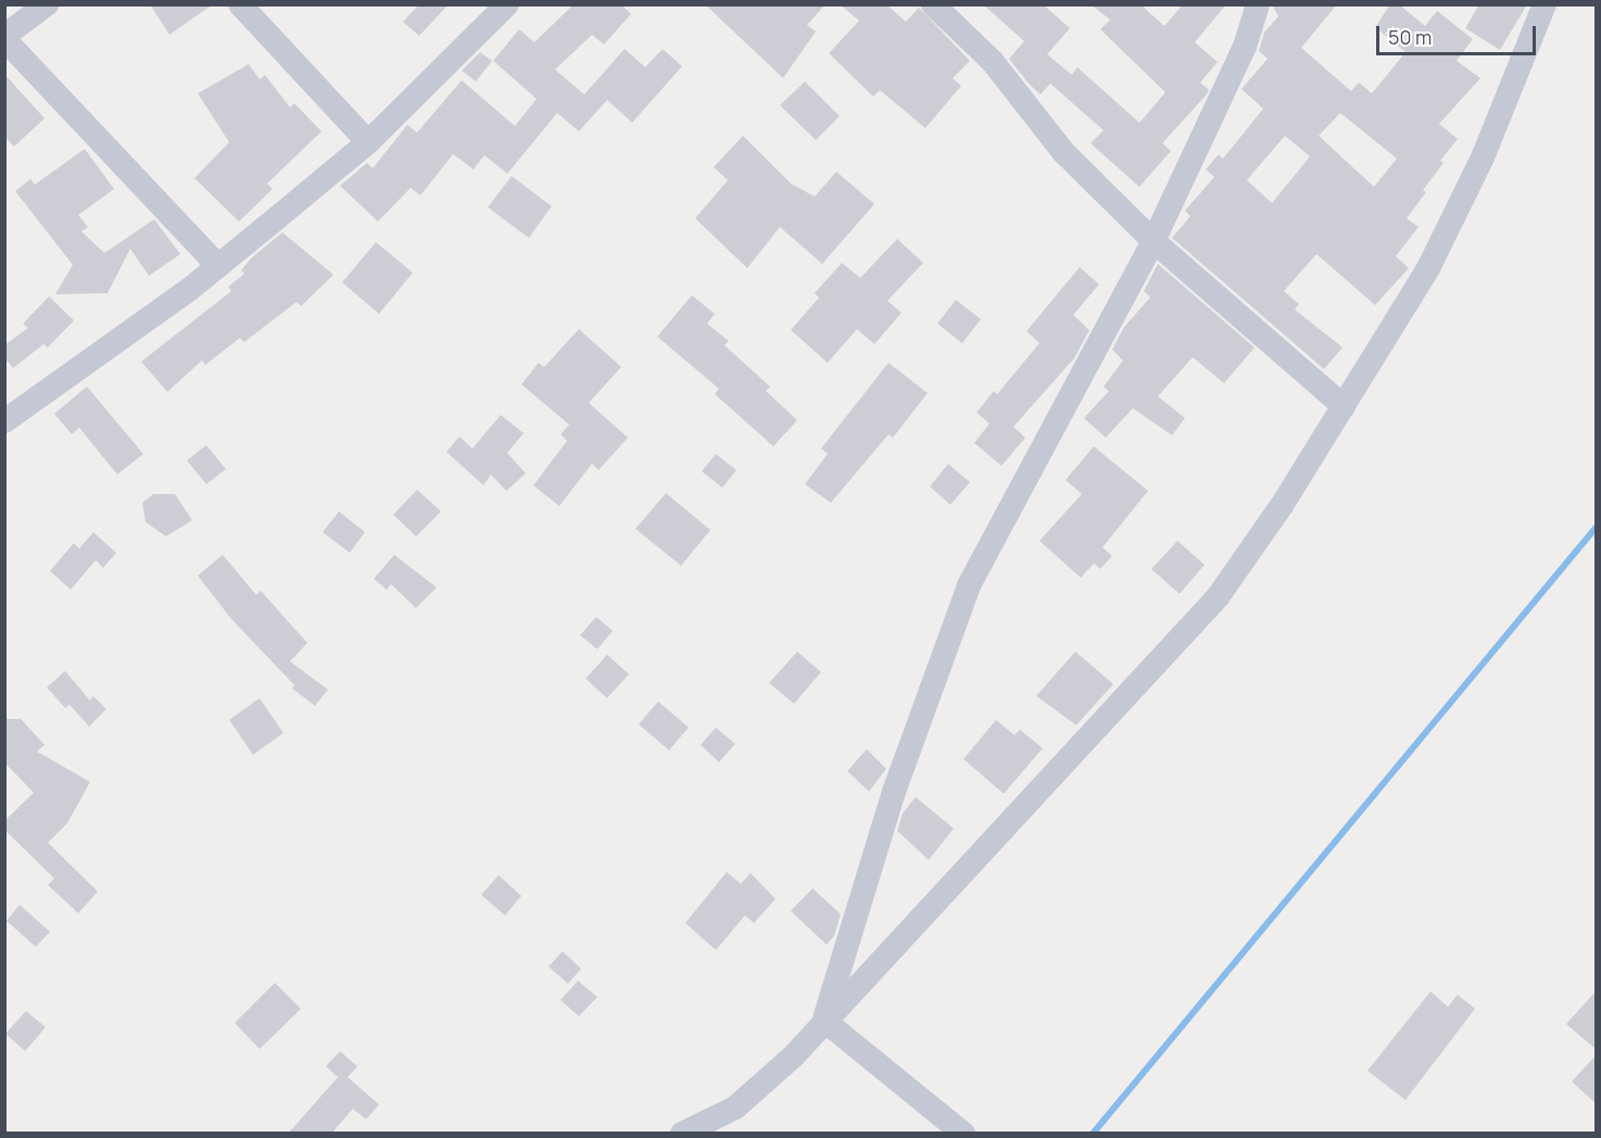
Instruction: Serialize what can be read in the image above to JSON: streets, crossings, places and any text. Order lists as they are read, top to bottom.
{
  "scale_bar": "50 m"
}
